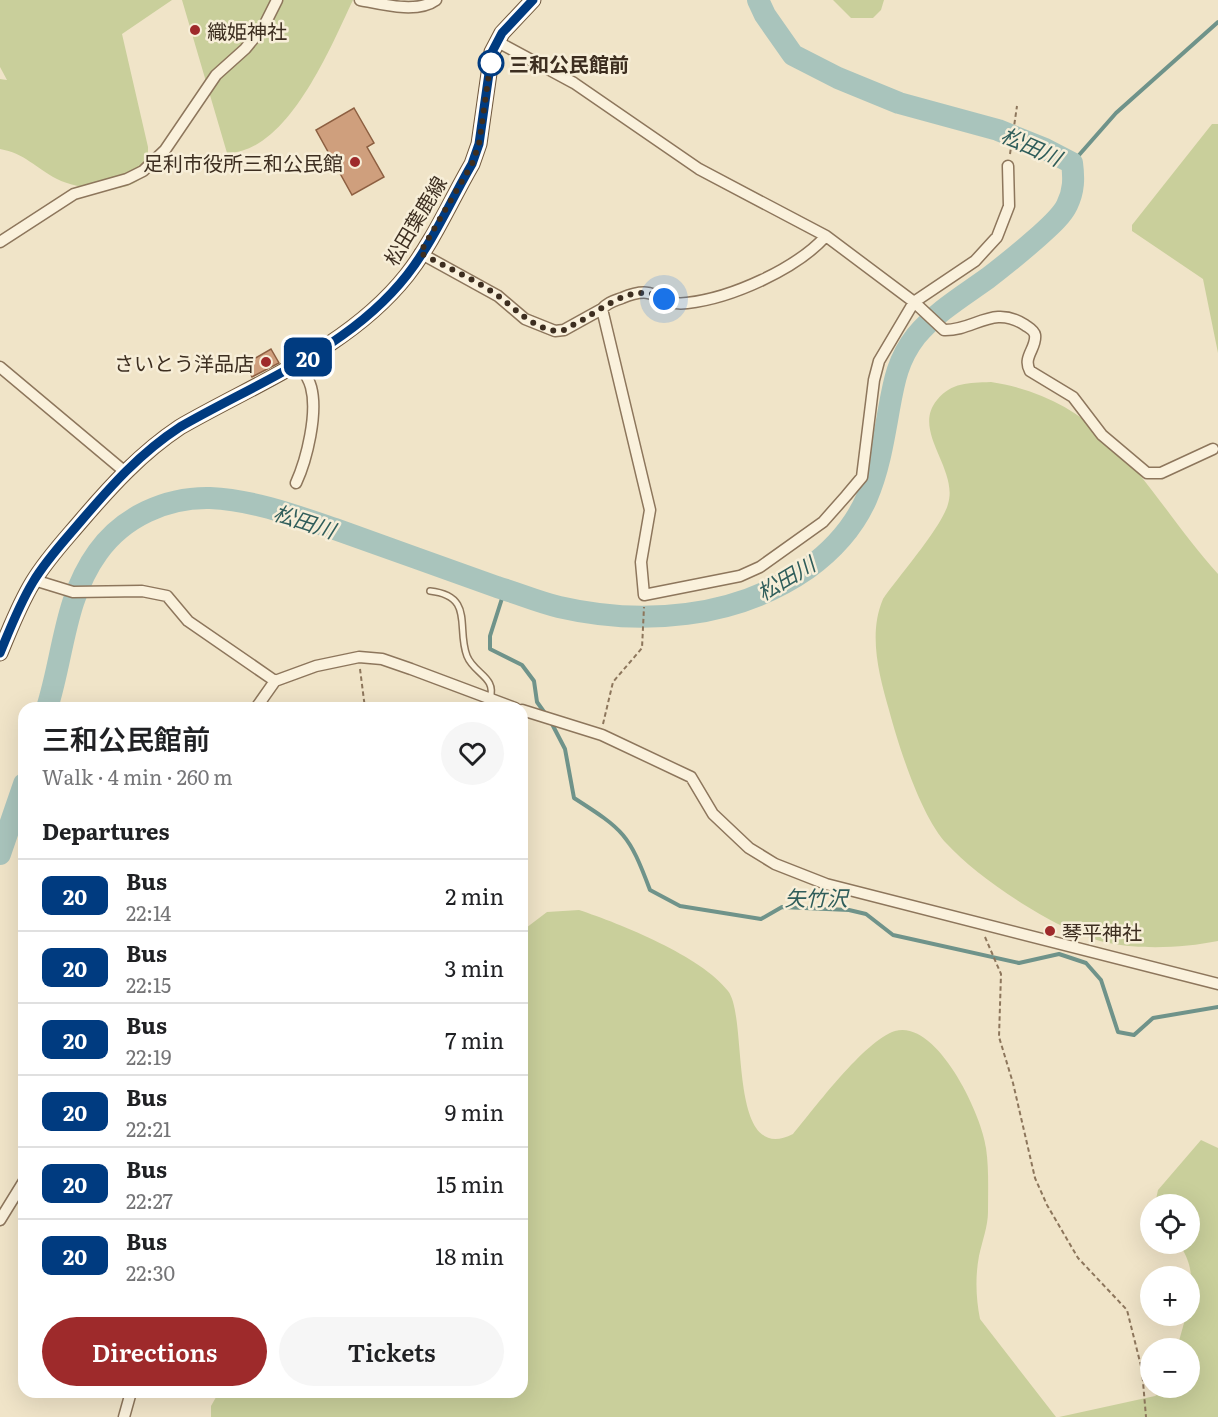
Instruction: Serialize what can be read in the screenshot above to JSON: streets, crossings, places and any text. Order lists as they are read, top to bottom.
{
  "streets": {
    "main road": ["松田葉鹿線"]
  },
  "water": ["松田川", "矢竹沢"],
  "places": [
    "織姫神社",
    "三和公民館前",
    "足利市役所三和公民館",
    "さいとう洋品店",
    "琴平神社"
  ],
  "lines": ["bus line 20"],
  "page": {
    "on_map": "20",
    "heading": [
      ["三和公民館前", "Walk · 4 min · 260 m"],
      "Departures"
    ],
    "list": [
      {
        "mark": "20",
        "name": "Bus",
        "note": "22:14",
        "value": "2 min"
      },
      {
        "mark": "20",
        "name": "Bus",
        "note": "22:15",
        "value": "3 min"
      },
      {
        "mark": "20",
        "name": "Bus",
        "note": "22:19",
        "value": "7 min"
      },
      {
        "mark": "20",
        "name": "Bus",
        "note": "22:21",
        "value": "9 min"
      },
      {
        "mark": "20",
        "name": "Bus",
        "note": "22:27",
        "value": "15 min"
      },
      {
        "mark": "20",
        "name": "Bus",
        "note": "22:30",
        "value": "18 min"
      }
    ],
    "map_buttons": ["+", "−"],
    "buttons": ["Directions", "Tickets"]
  }
}
